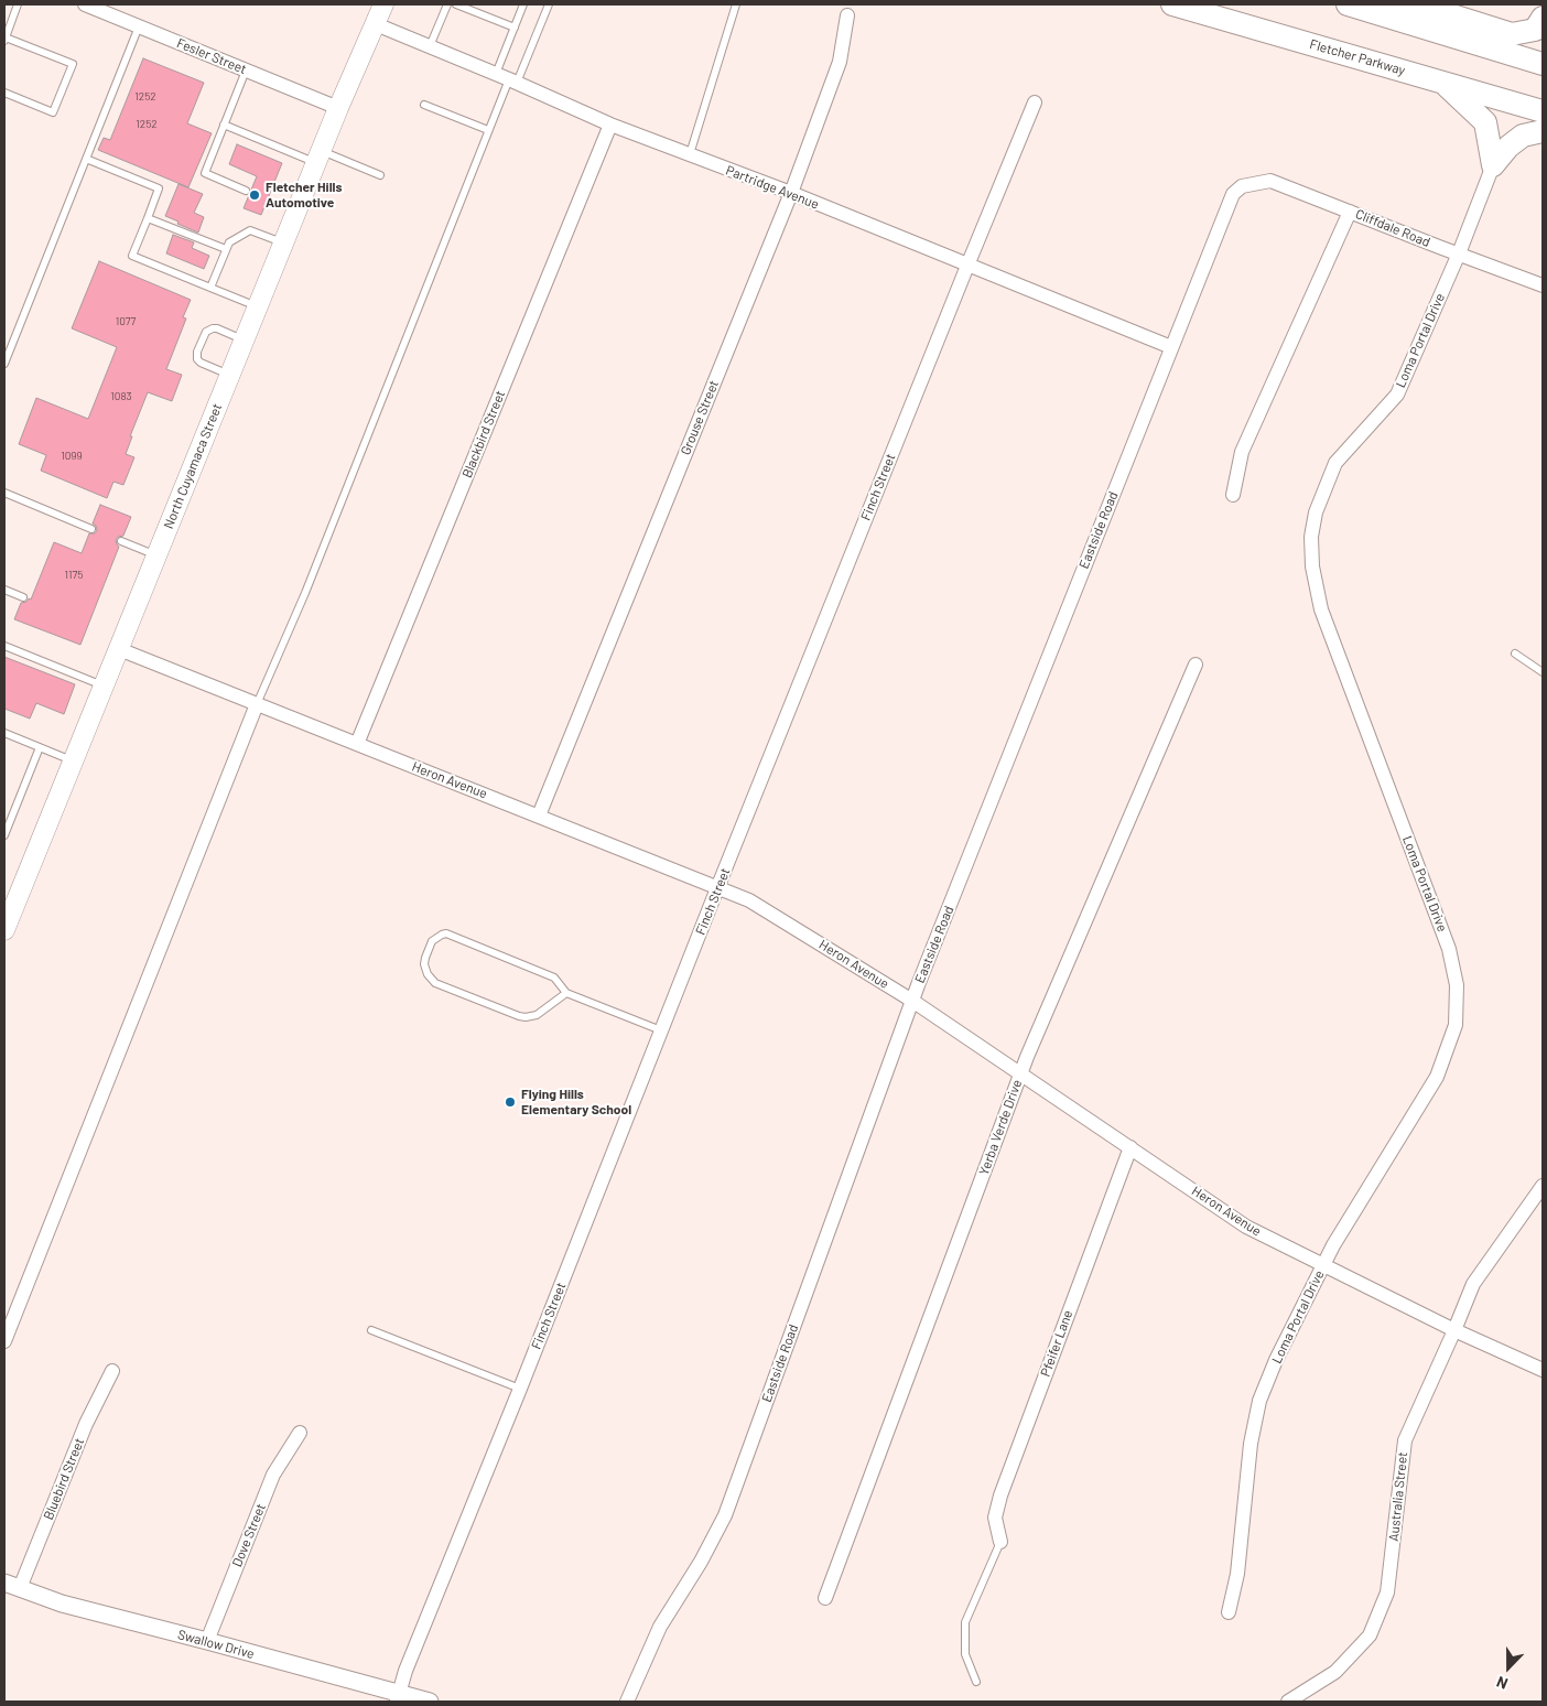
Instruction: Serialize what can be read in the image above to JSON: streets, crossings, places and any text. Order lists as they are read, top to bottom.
{
  "streets": {
    "main road": ["Fletcher Parkway", "North Cuyamaca Street"],
    "street": [
      "Fesler Street",
      "Partridge Avenue",
      "Cliffdale Road",
      "Loma Portal Drive",
      "Grouse Street",
      "Blackbird Street",
      "Finch Street",
      "Eastside Road",
      "Heron Avenue",
      "Yerba Verde Drive",
      "Pfeifer Lane",
      "Bluebird Street",
      "Australia Street",
      "Dove Street",
      "Swallow Drive"
    ]
  },
  "crossings": [
    ["Fesler Street", "North Cuyamaca Street"],
    ["Partridge Avenue", "Grouse Street"],
    ["Partridge Avenue", "Blackbird Street"],
    ["Partridge Avenue", "North Cuyamaca Street"],
    ["Partridge Avenue", "Finch Street"],
    ["Partridge Avenue", "Eastside Road"],
    ["Cliffdale Road", "Loma Portal Drive"],
    ["Cliffdale Road", "Eastside Road"],
    ["Loma Portal Drive", "Heron Avenue"],
    ["Grouse Street", "Heron Avenue"],
    ["Blackbird Street", "Heron Avenue"],
    ["North Cuyamaca Street", "Heron Avenue"],
    ["Finch Street", "Heron Avenue"],
    ["Finch Street", "Swallow Drive"],
    ["Eastside Road", "Heron Avenue"],
    ["Heron Avenue", "Yerba Verde Drive"],
    ["Heron Avenue", "Pfeifer Lane"],
    ["Heron Avenue", "Australia Street"],
    ["Bluebird Street", "Swallow Drive"],
    ["Dove Street", "Swallow Drive"]
  ],
  "places": ["Fletcher Hills Automotive", "Flying Hills Elementary School"],
  "house_numbers": [
    "1252",
    "1252",
    "1077",
    "1083",
    "1099",
    "1175"
  ],
  "north": "bottom"
}
